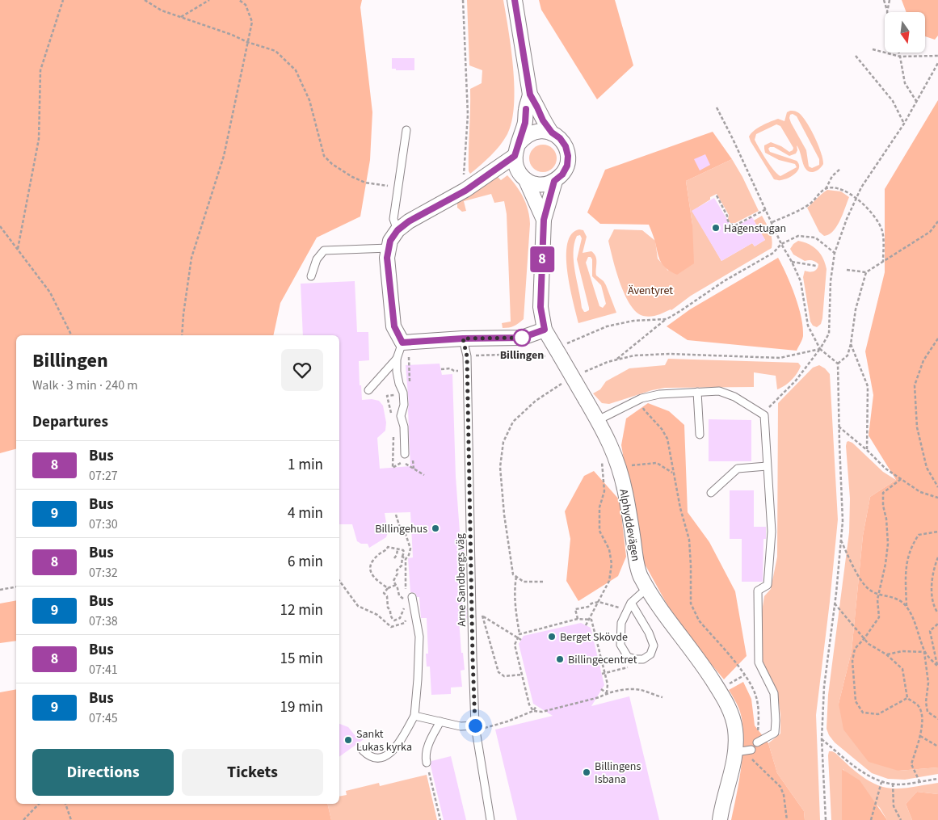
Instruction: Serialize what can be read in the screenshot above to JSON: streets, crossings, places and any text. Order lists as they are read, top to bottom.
{
  "streets": {
    "street": ["Alphyddevägen"],
    "lane": ["Arne Sandbergs väg"]
  },
  "parks": ["Äventyret"],
  "places": [
    "Hagenstugan",
    "Billingen",
    "Billingehus",
    "Berget Skövde",
    "Billingecentret",
    "Sankt Lukas kyrka",
    "Billingens Isbana"
  ],
  "lines": ["bus line 8"],
  "north": "bottom",
  "page": {
    "on_map": "8",
    "heading": [
      ["Billingen", "Walk · 3 min · 240 m"],
      "Departures"
    ],
    "list": [
      {
        "mark": "8",
        "name": "Bus",
        "note": "07:27",
        "value": "1 min"
      },
      {
        "mark": "9",
        "name": "Bus",
        "note": "07:30",
        "value": "4 min"
      },
      {
        "mark": "8",
        "name": "Bus",
        "note": "07:32",
        "value": "6 min"
      },
      {
        "mark": "9",
        "name": "Bus",
        "note": "07:38",
        "value": "12 min"
      },
      {
        "mark": "8",
        "name": "Bus",
        "note": "07:41",
        "value": "15 min"
      },
      {
        "mark": "9",
        "name": "Bus",
        "note": "07:45",
        "value": "19 min"
      }
    ],
    "buttons": ["Directions", "Tickets"]
  }
}
